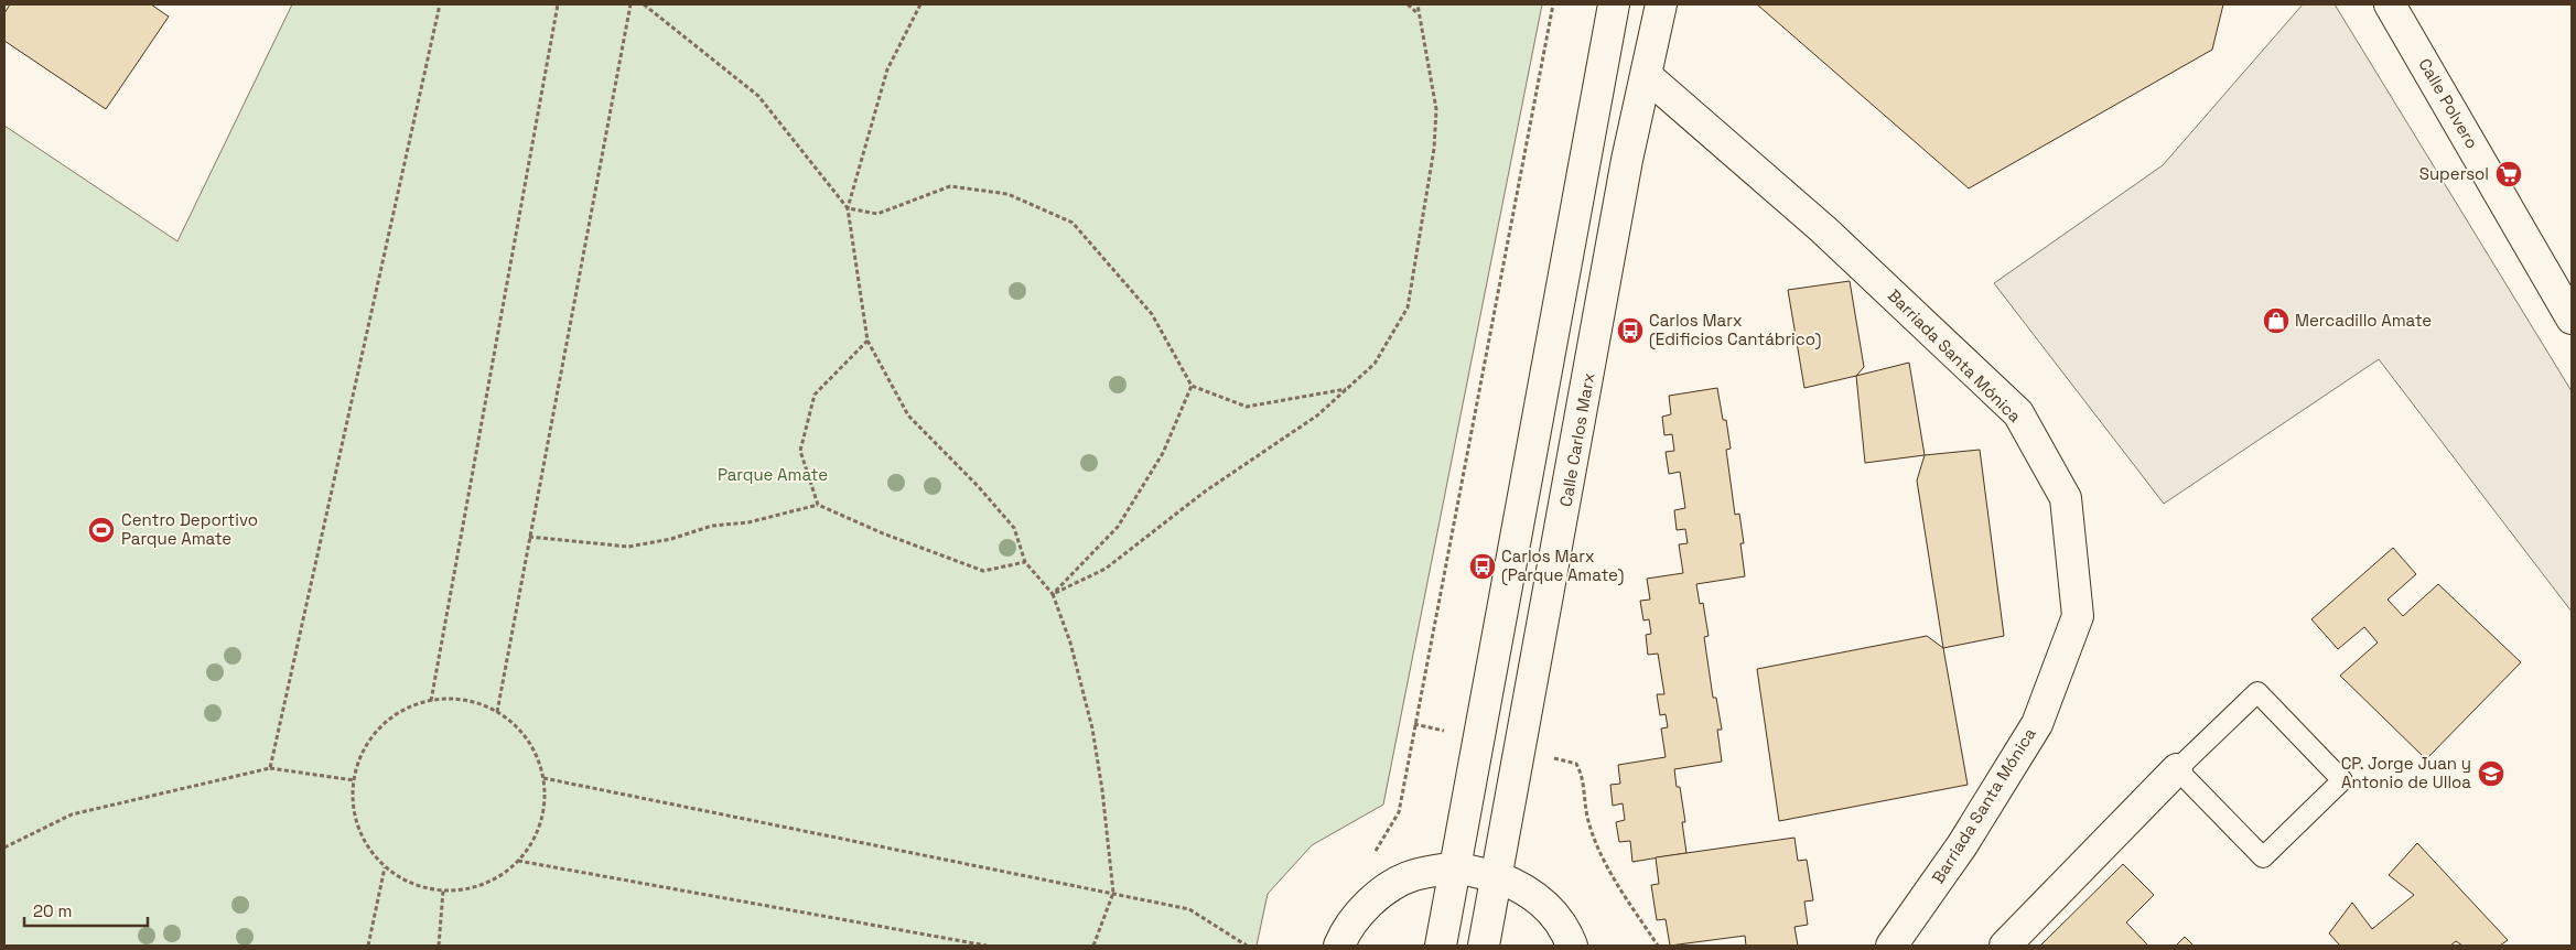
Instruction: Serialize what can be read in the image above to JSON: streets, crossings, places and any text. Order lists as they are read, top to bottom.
{
  "streets": {
    "main road": ["Calle Polvero", "Barriada Santa Mónica", "Calle Carlos Marx"]
  },
  "crossings": [
    ["Barriada Santa Mónica", "Calle Carlos Marx"]
  ],
  "parks": ["Parque Amate"],
  "places": {
    "supermarket": ["Supersol"],
    "shop": ["Mercadillo Amate"],
    "bus stop": ["Carlos Marx (Edificios Cantábrico)", "Carlos Marx (Parque Amate)"],
    "sports": ["Centro Deportivo Parque Amate"],
    "school or university": ["CP. Jorge Juan y Antonio de Ulloa"]
  },
  "scale_bar": "20 m"
}
